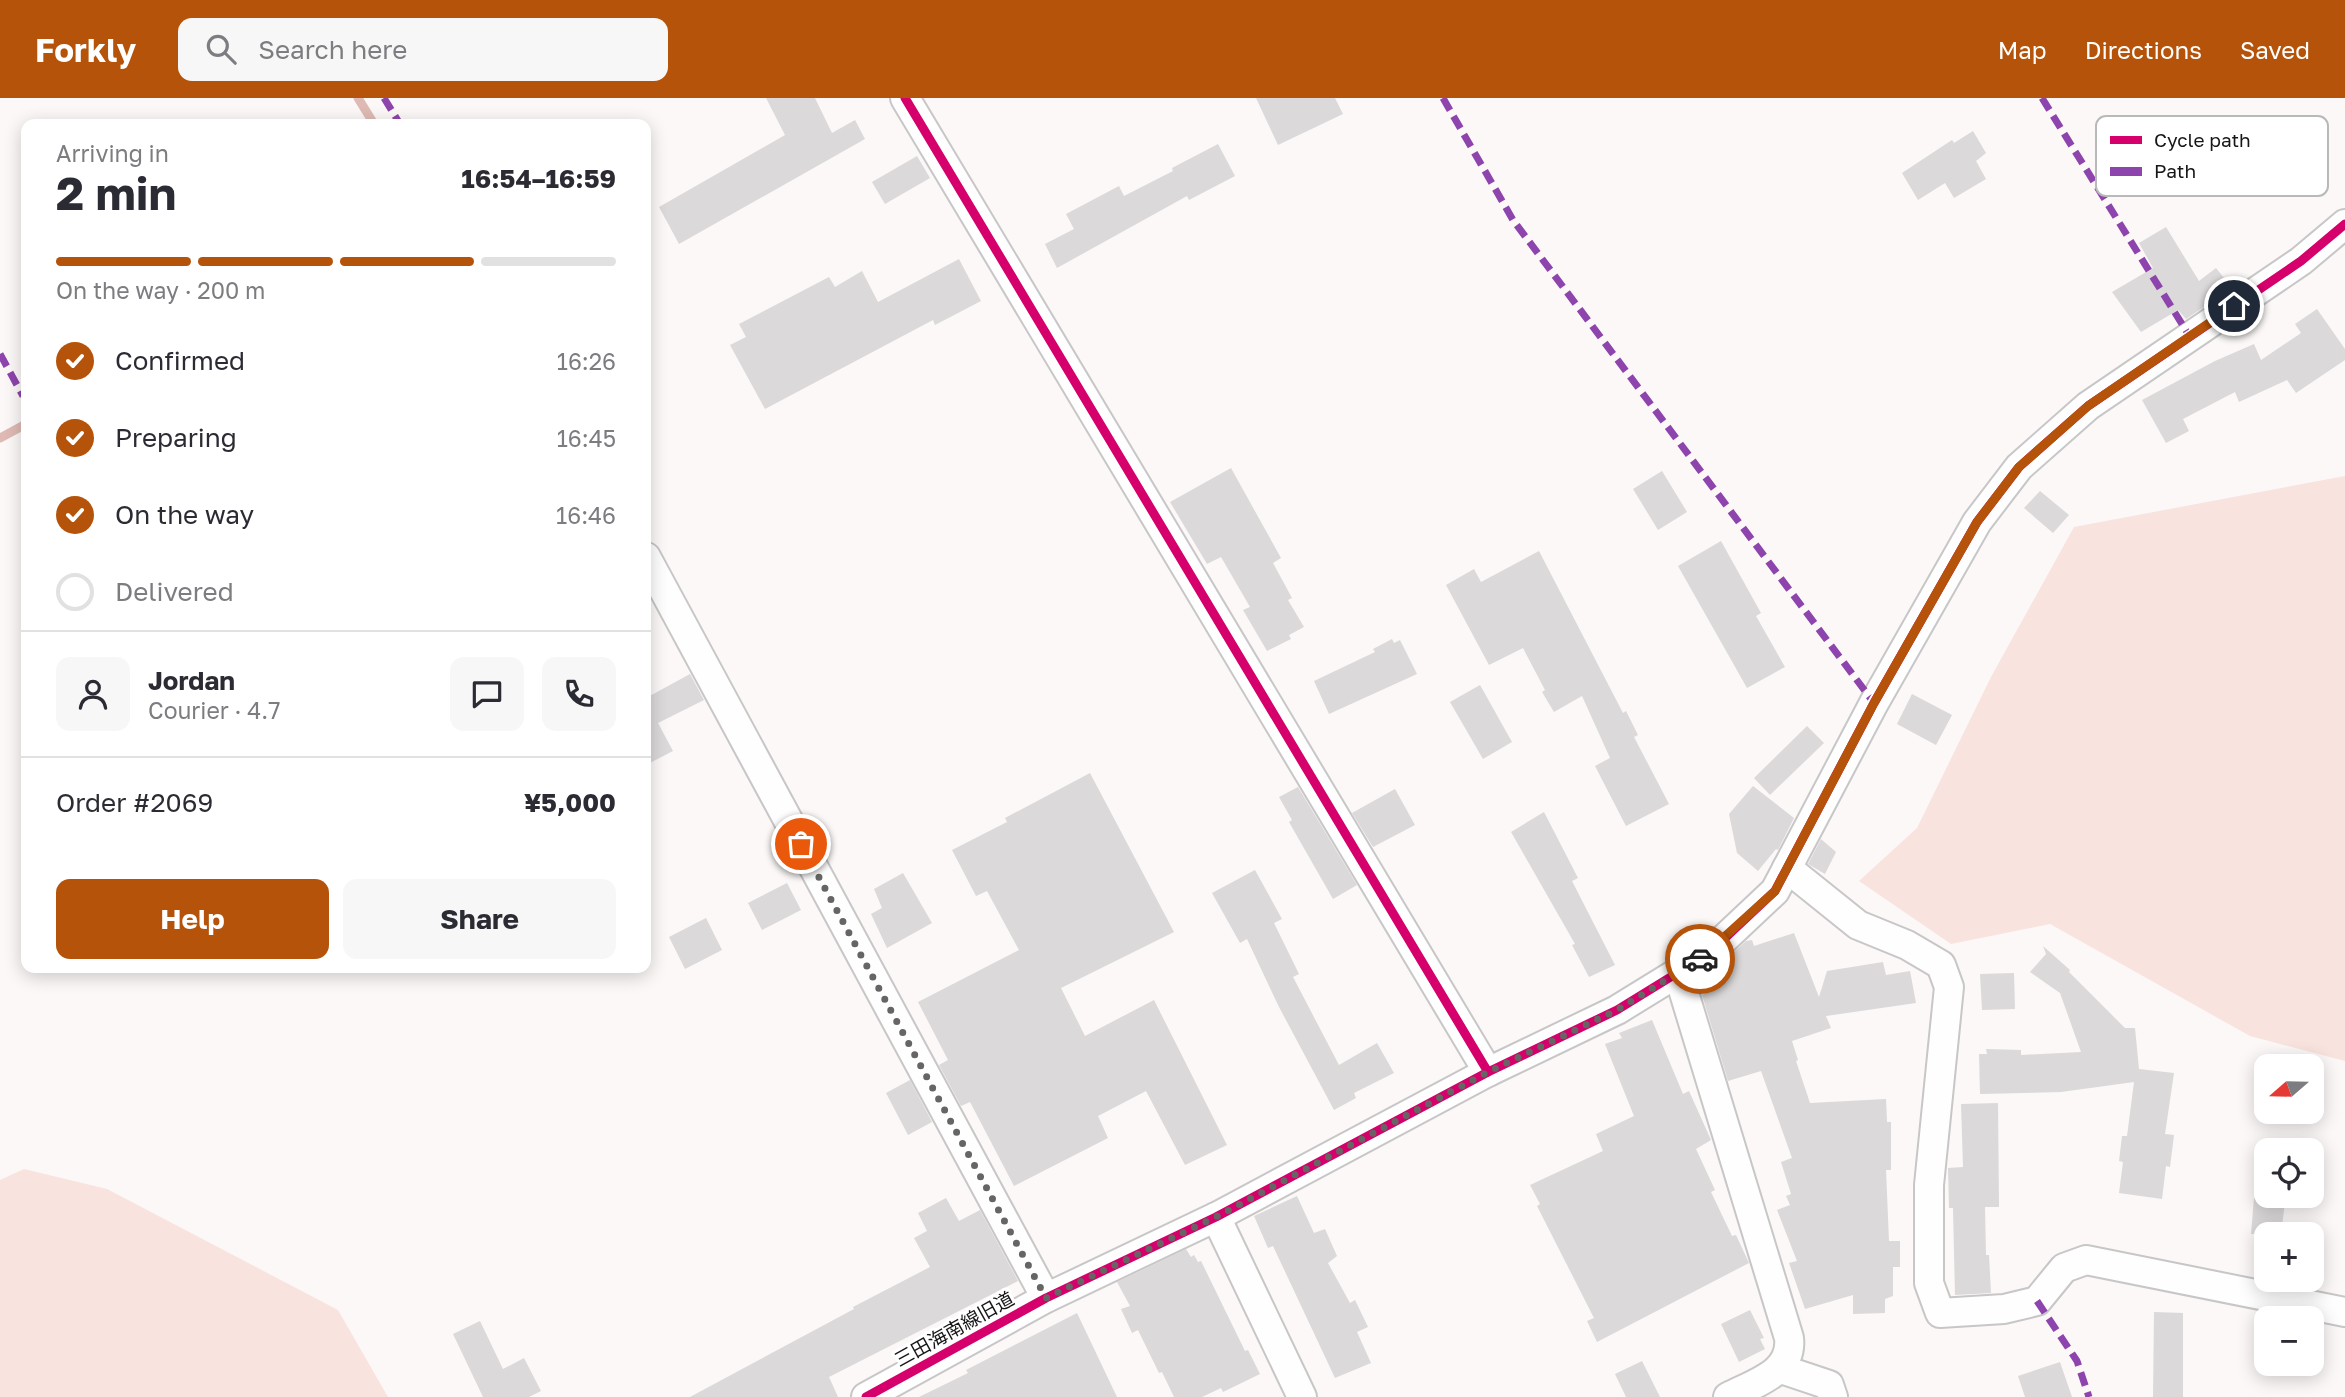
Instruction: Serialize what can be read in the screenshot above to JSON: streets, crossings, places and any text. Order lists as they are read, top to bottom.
{
  "streets": {
    "street": ["三田海南線旧道"]
  },
  "legend": ["Cycle path", "Path"],
  "north": "left",
  "page": {
    "header": "Forkly",
    "search": "Search here",
    "nav": ["Map", "Directions", "Saved"],
    "heading": ["2 min", "Arriving in", "16:54–16:59"],
    "panel": [
      "Jordan",
      "Courier · 4.7",
      "Order #2069",
      "¥5,000"
    ],
    "bar": "On the way · 200 m",
    "list": [
      ["Confirmed", "16:26"],
      ["Preparing", "16:45"],
      ["On the way", "16:46"],
      "Delivered"
    ],
    "buttons": ["Help", "Share"],
    "map_buttons": ["+", "−"]
  }
}
